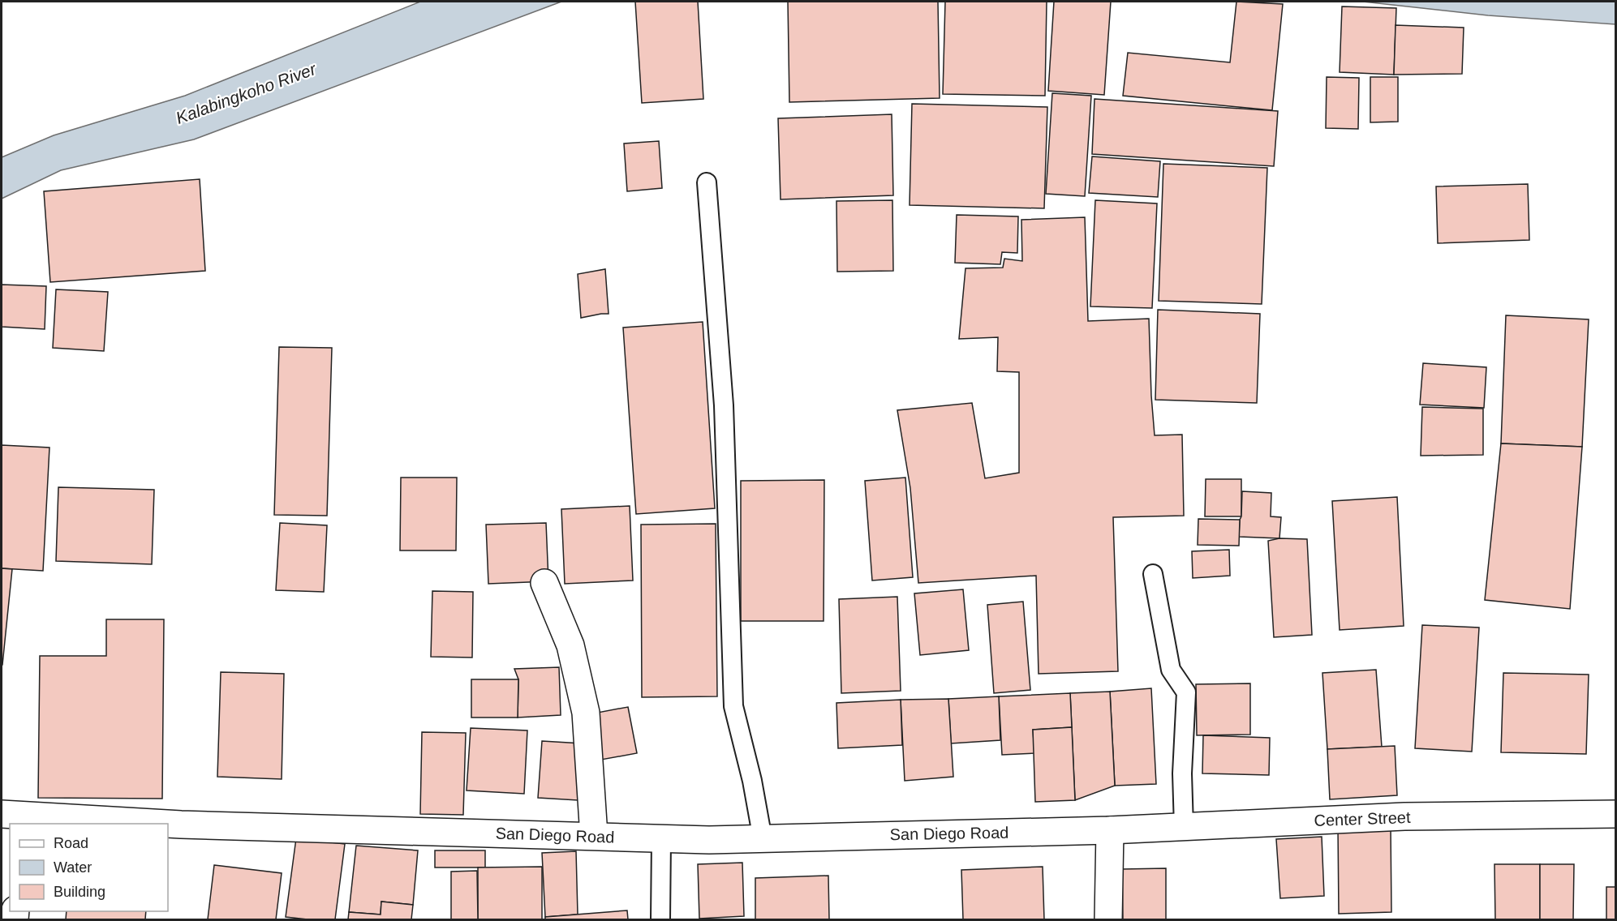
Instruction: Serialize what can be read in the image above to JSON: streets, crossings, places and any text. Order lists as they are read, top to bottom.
{
  "streets": {
    "street": ["Center Street", "San Diego Road"]
  },
  "crossings": [
    ["Center Street", "San Diego Road"]
  ],
  "water": ["Kalabingkoho River"],
  "legend": ["Road", "Water", "Building"]
}
